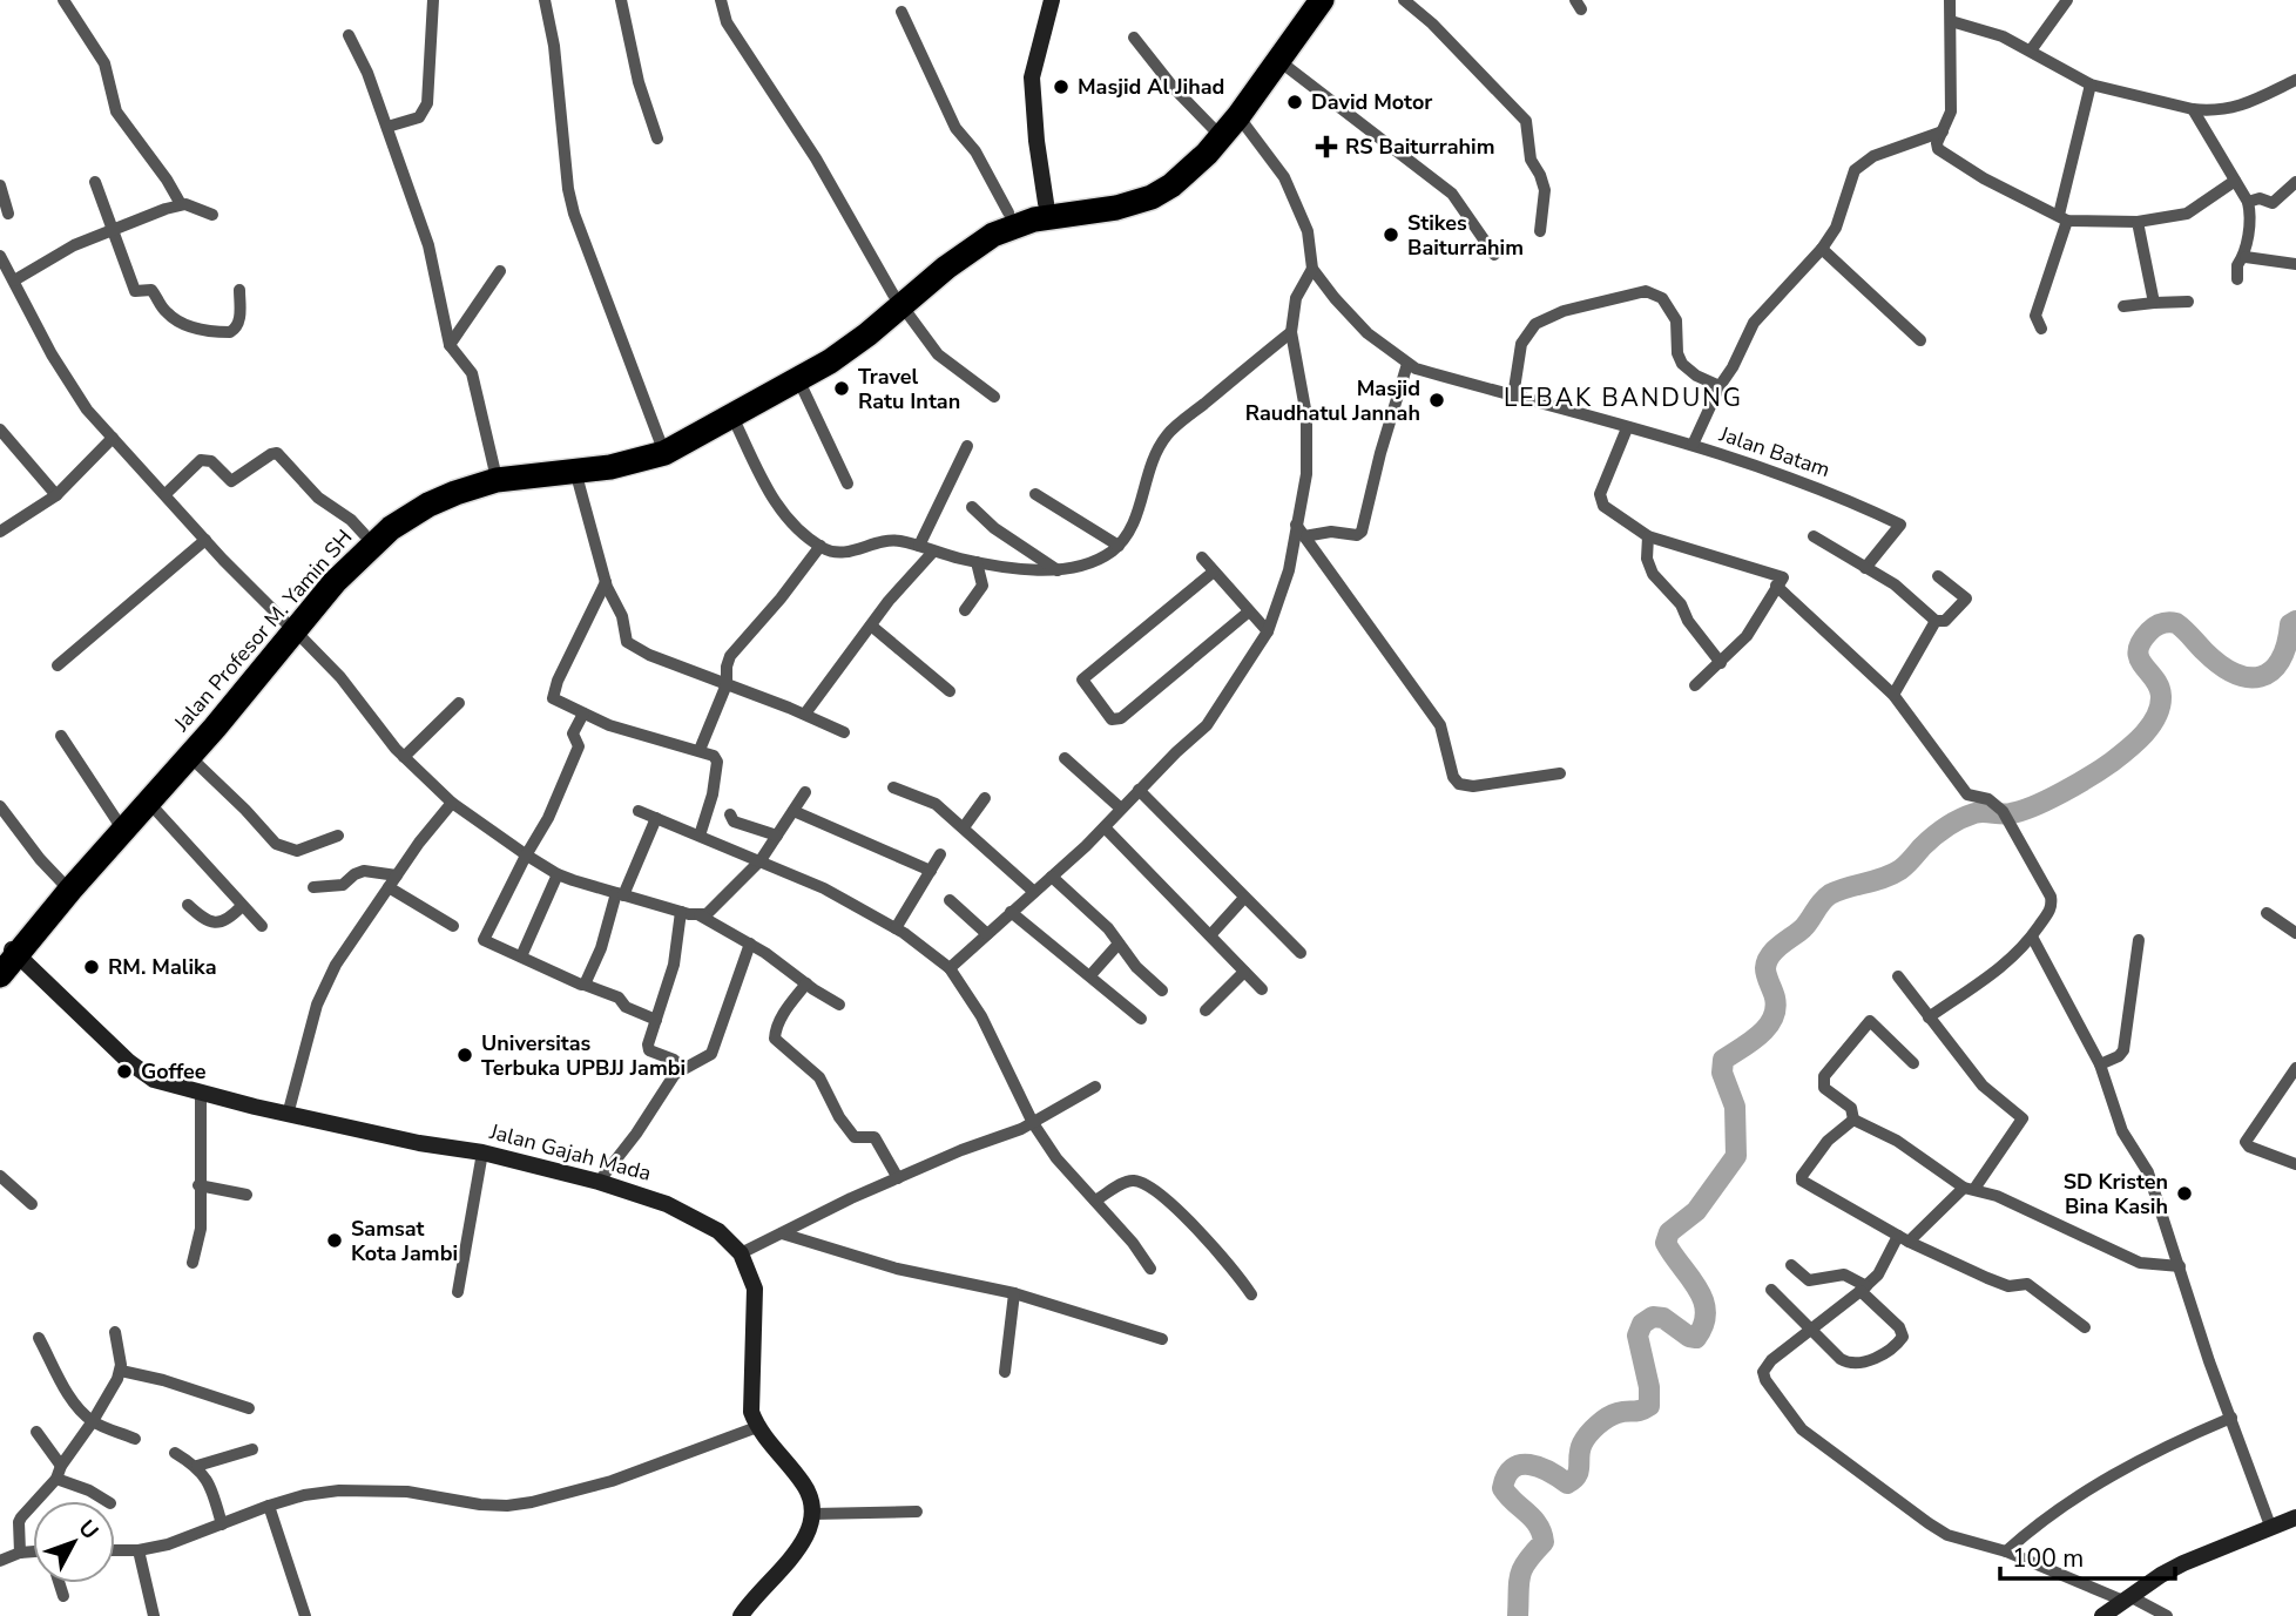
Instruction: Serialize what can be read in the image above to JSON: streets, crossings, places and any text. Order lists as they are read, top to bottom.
{
  "streets": {
    "highway": ["Jalan Profesor M. Yamin SH"],
    "main road": ["Jalan Gajah Mada"],
    "street": ["Jalan Batam"]
  },
  "crossings": [
    ["Jalan Batam", "Jalan Profesor M. Yamin SH"],
    ["Jalan Profesor M. Yamin SH", "Jalan Gajah Mada"]
  ],
  "districts": ["LEBAK BANDUNG"],
  "places": {
    "other": [
      "Masjid Al Jihad",
      "David Motor",
      "Stikes Baiturrahim",
      "Travel Ratu Intan",
      "Masjid Raudhatul Jannah",
      "RM. Malika",
      "Universitas Terbuka UPBJJ Jambi",
      "Goffee",
      "SD Kristen Bina Kasih",
      "Samsat Kota Jambi"
    ],
    "health": ["RS Baiturrahim"]
  },
  "scale_bar": "100 m",
  "north": "top right"
}
